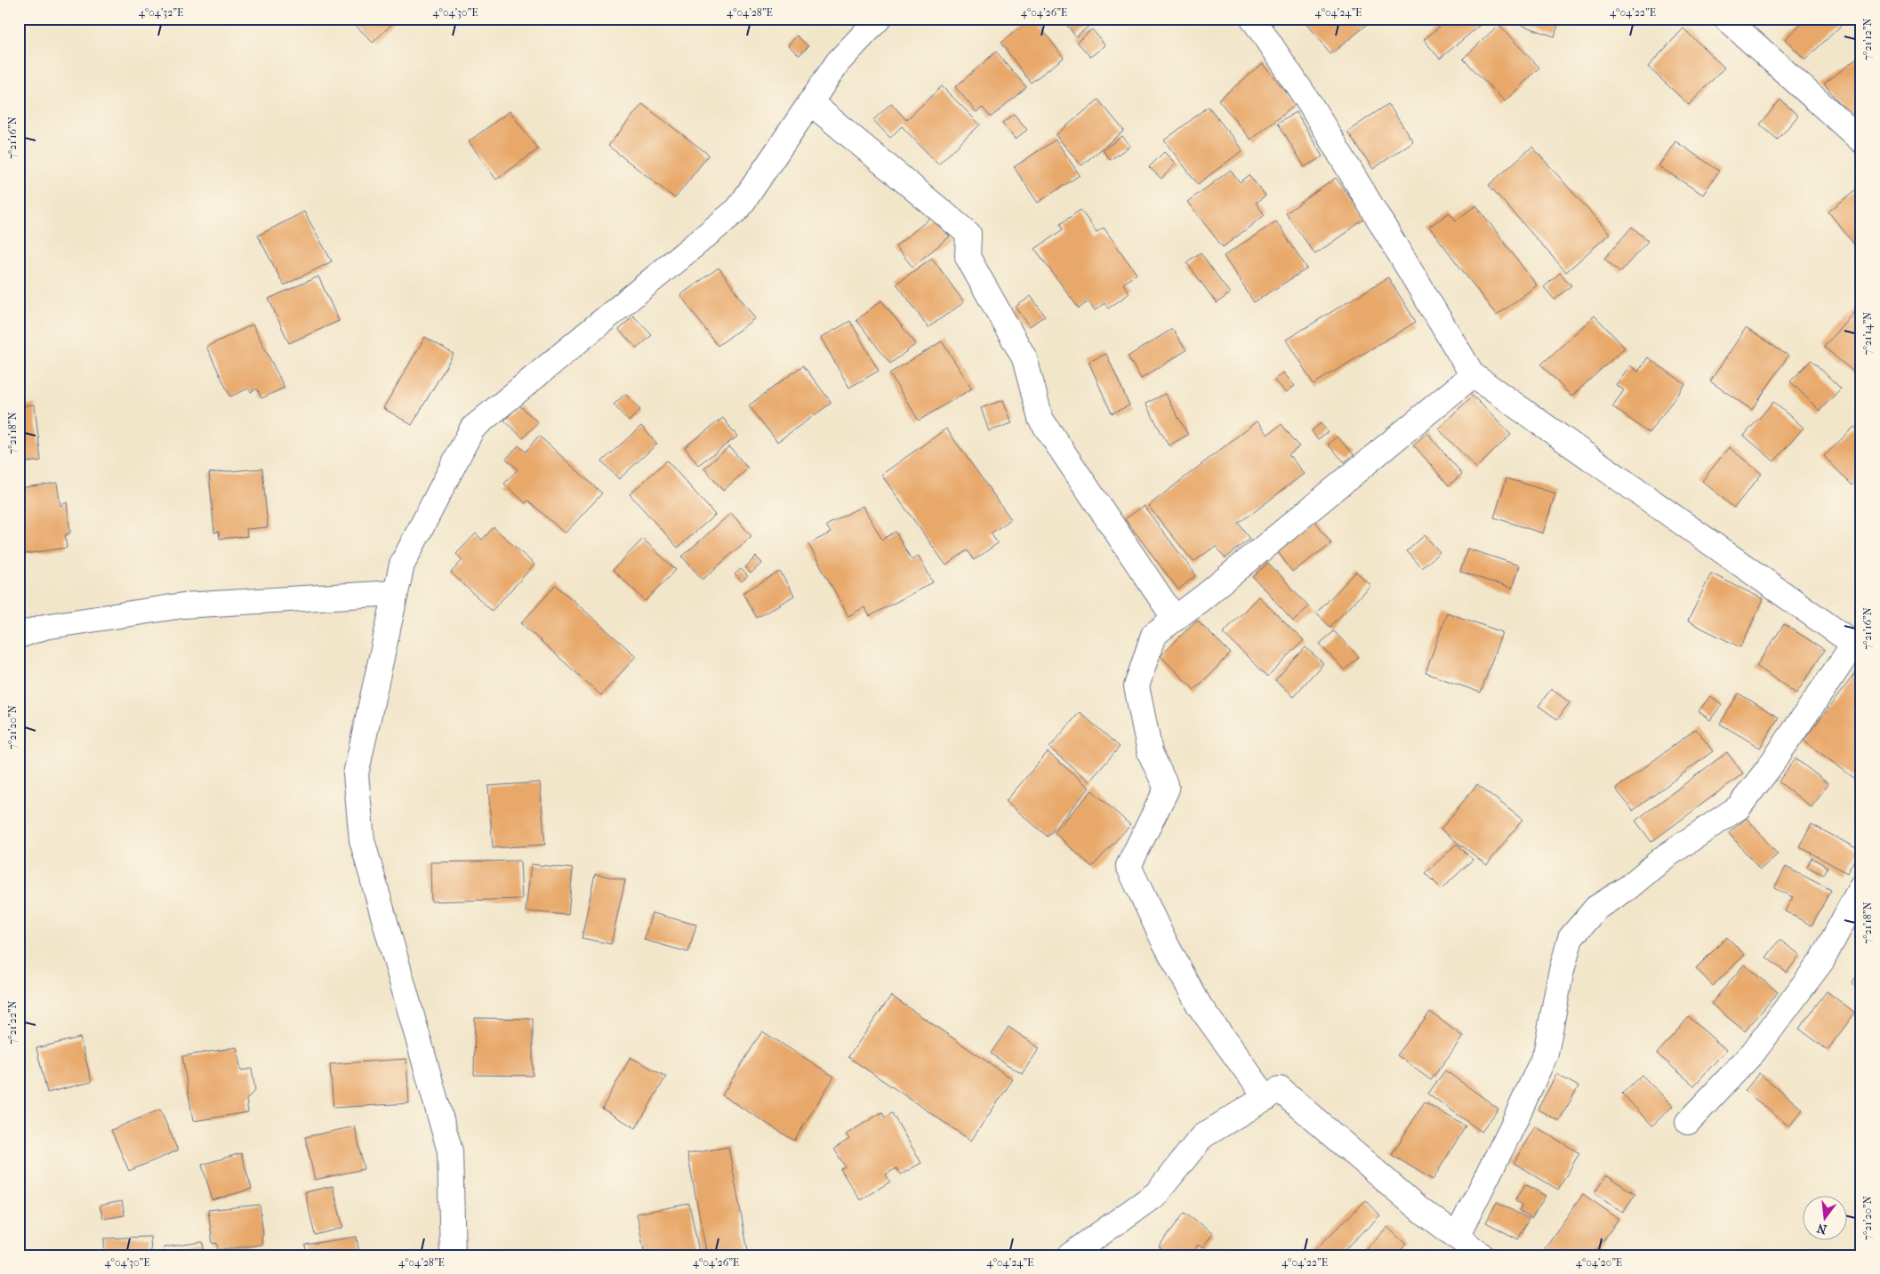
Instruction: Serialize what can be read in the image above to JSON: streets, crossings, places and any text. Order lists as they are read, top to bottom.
{
  "north": "bottom",
  "coordinates": [
    "4°04'32\"E",
    "4°04'30\"E",
    "4°04'28\"E",
    "4°04'26\"E",
    "4°04'24\"E",
    "4°04'22\"E",
    "7°21'12\"N",
    "7°21'16\"N",
    "7°21'14\"N",
    "7°21'18\"N",
    "7°21'20\"N",
    "7°21'22\"N",
    "4°04'20\"E"
  ]
}
